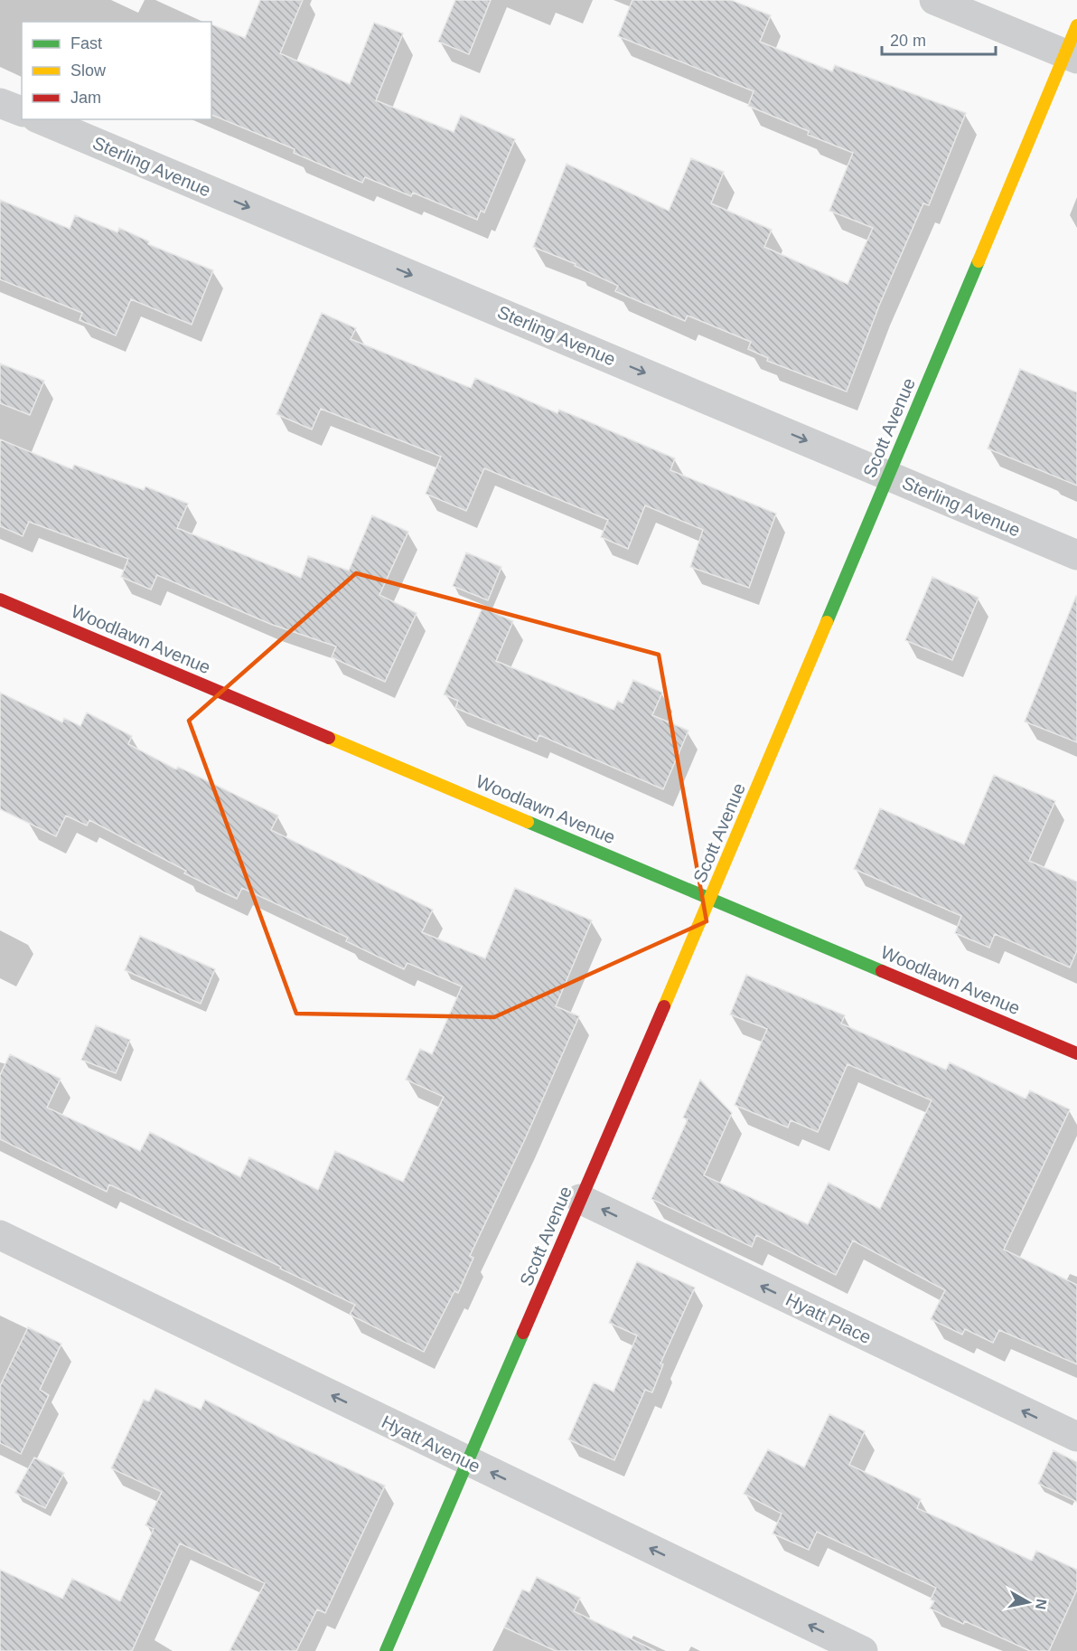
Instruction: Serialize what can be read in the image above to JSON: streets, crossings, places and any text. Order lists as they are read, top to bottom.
{
  "streets": {
    "street": [
      "Sterling Avenue",
      "Scott Avenue",
      "Woodlawn Avenue",
      "Hyatt Place",
      "Hyatt Avenue"
    ]
  },
  "crossings": [
    ["Sterling Avenue", "Scott Avenue"],
    ["Scott Avenue", "Woodlawn Avenue"],
    ["Scott Avenue", "Hyatt Place"],
    ["Scott Avenue", "Hyatt Avenue"]
  ],
  "one_way": ["Sterling Avenue", "Hyatt Place", "Hyatt Avenue"],
  "legend": ["Fast", "Slow", "Jam"],
  "scale_bar": "20 m",
  "north": "right"
}
